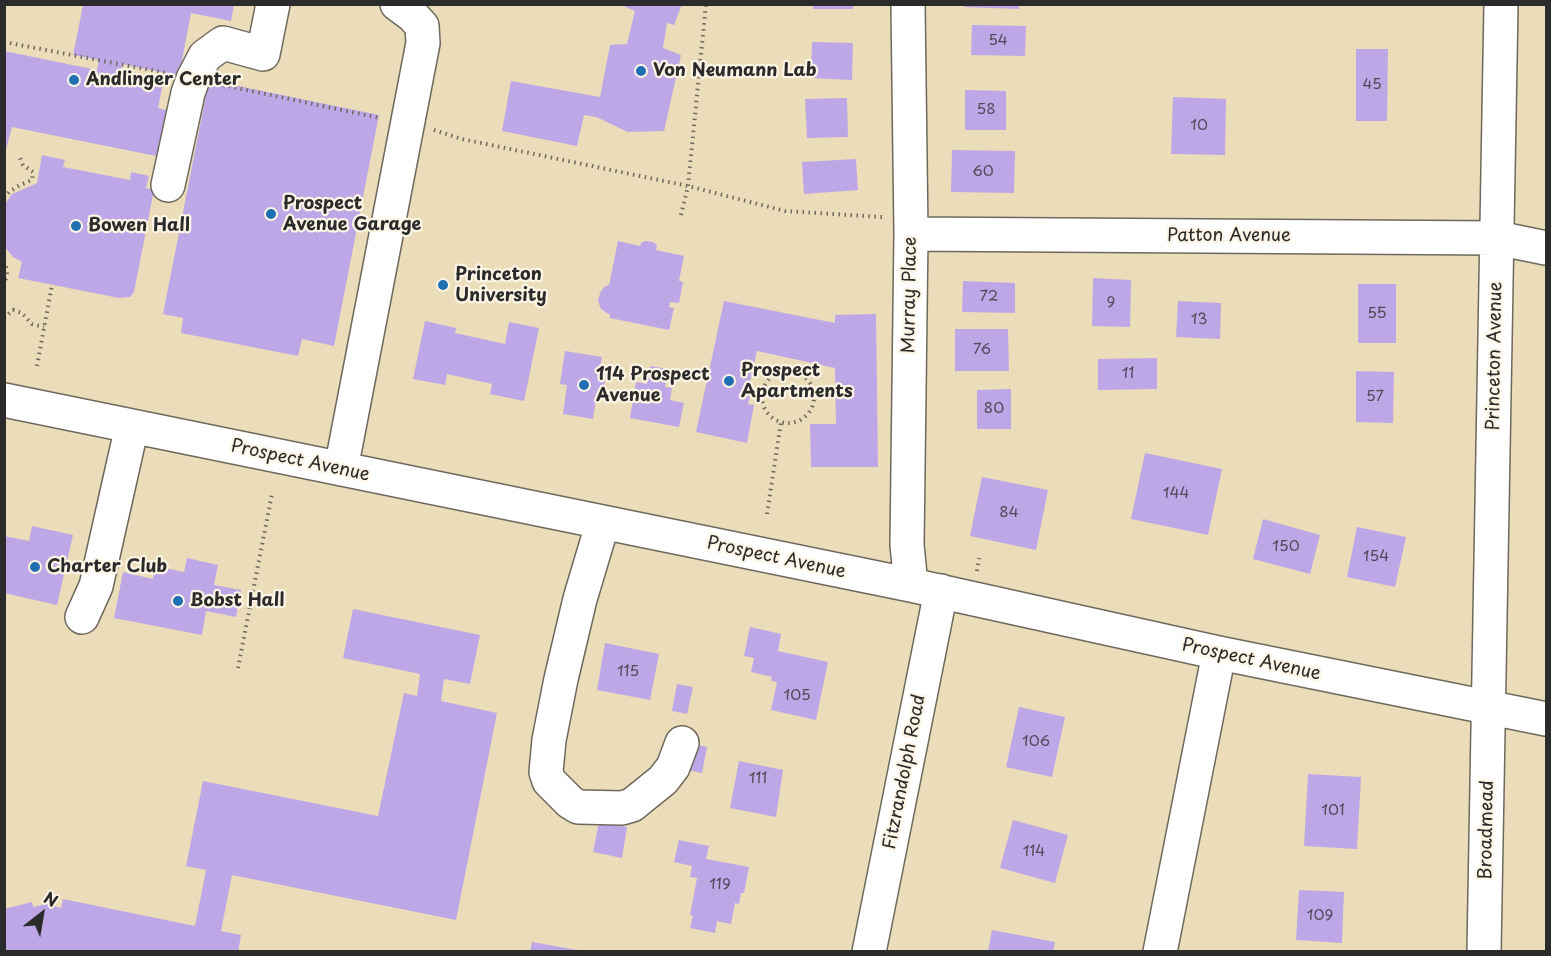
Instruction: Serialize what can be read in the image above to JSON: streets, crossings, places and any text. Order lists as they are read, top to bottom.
{
  "streets": {
    "street": [
      "Patton Avenue",
      "Murray Place",
      "Princeton Avenue",
      "Prospect Avenue",
      "Fitzrandolph Road",
      "Broadmead"
    ]
  },
  "crossings": [
    ["Patton Avenue", "Murray Place"],
    ["Patton Avenue", "Princeton Avenue"],
    ["Murray Place", "Prospect Avenue"],
    ["Murray Place", "Fitzrandolph Road"],
    ["Princeton Avenue", "Prospect Avenue"],
    ["Princeton Avenue", "Broadmead"],
    ["Prospect Avenue", "Fitzrandolph Road"],
    ["Prospect Avenue", "Broadmead"]
  ],
  "places": [
    "Von Neumann Lab",
    "Andlinger Center",
    "Prospect Avenue Garage",
    "Bowen Hall",
    "Princeton University",
    "Prospect Apartments",
    "114 Prospect Avenue",
    "Charter Club",
    "Bobst Hall"
  ],
  "house_numbers": [
    "54",
    "45",
    "58",
    "10",
    "60",
    "72",
    "9",
    "55",
    "13",
    "76",
    "11",
    "57",
    "80",
    "144",
    "84",
    "150",
    "154",
    "115",
    "105",
    "106",
    "111",
    "101",
    "114",
    "119",
    "109"
  ],
  "north": "top right"
}
